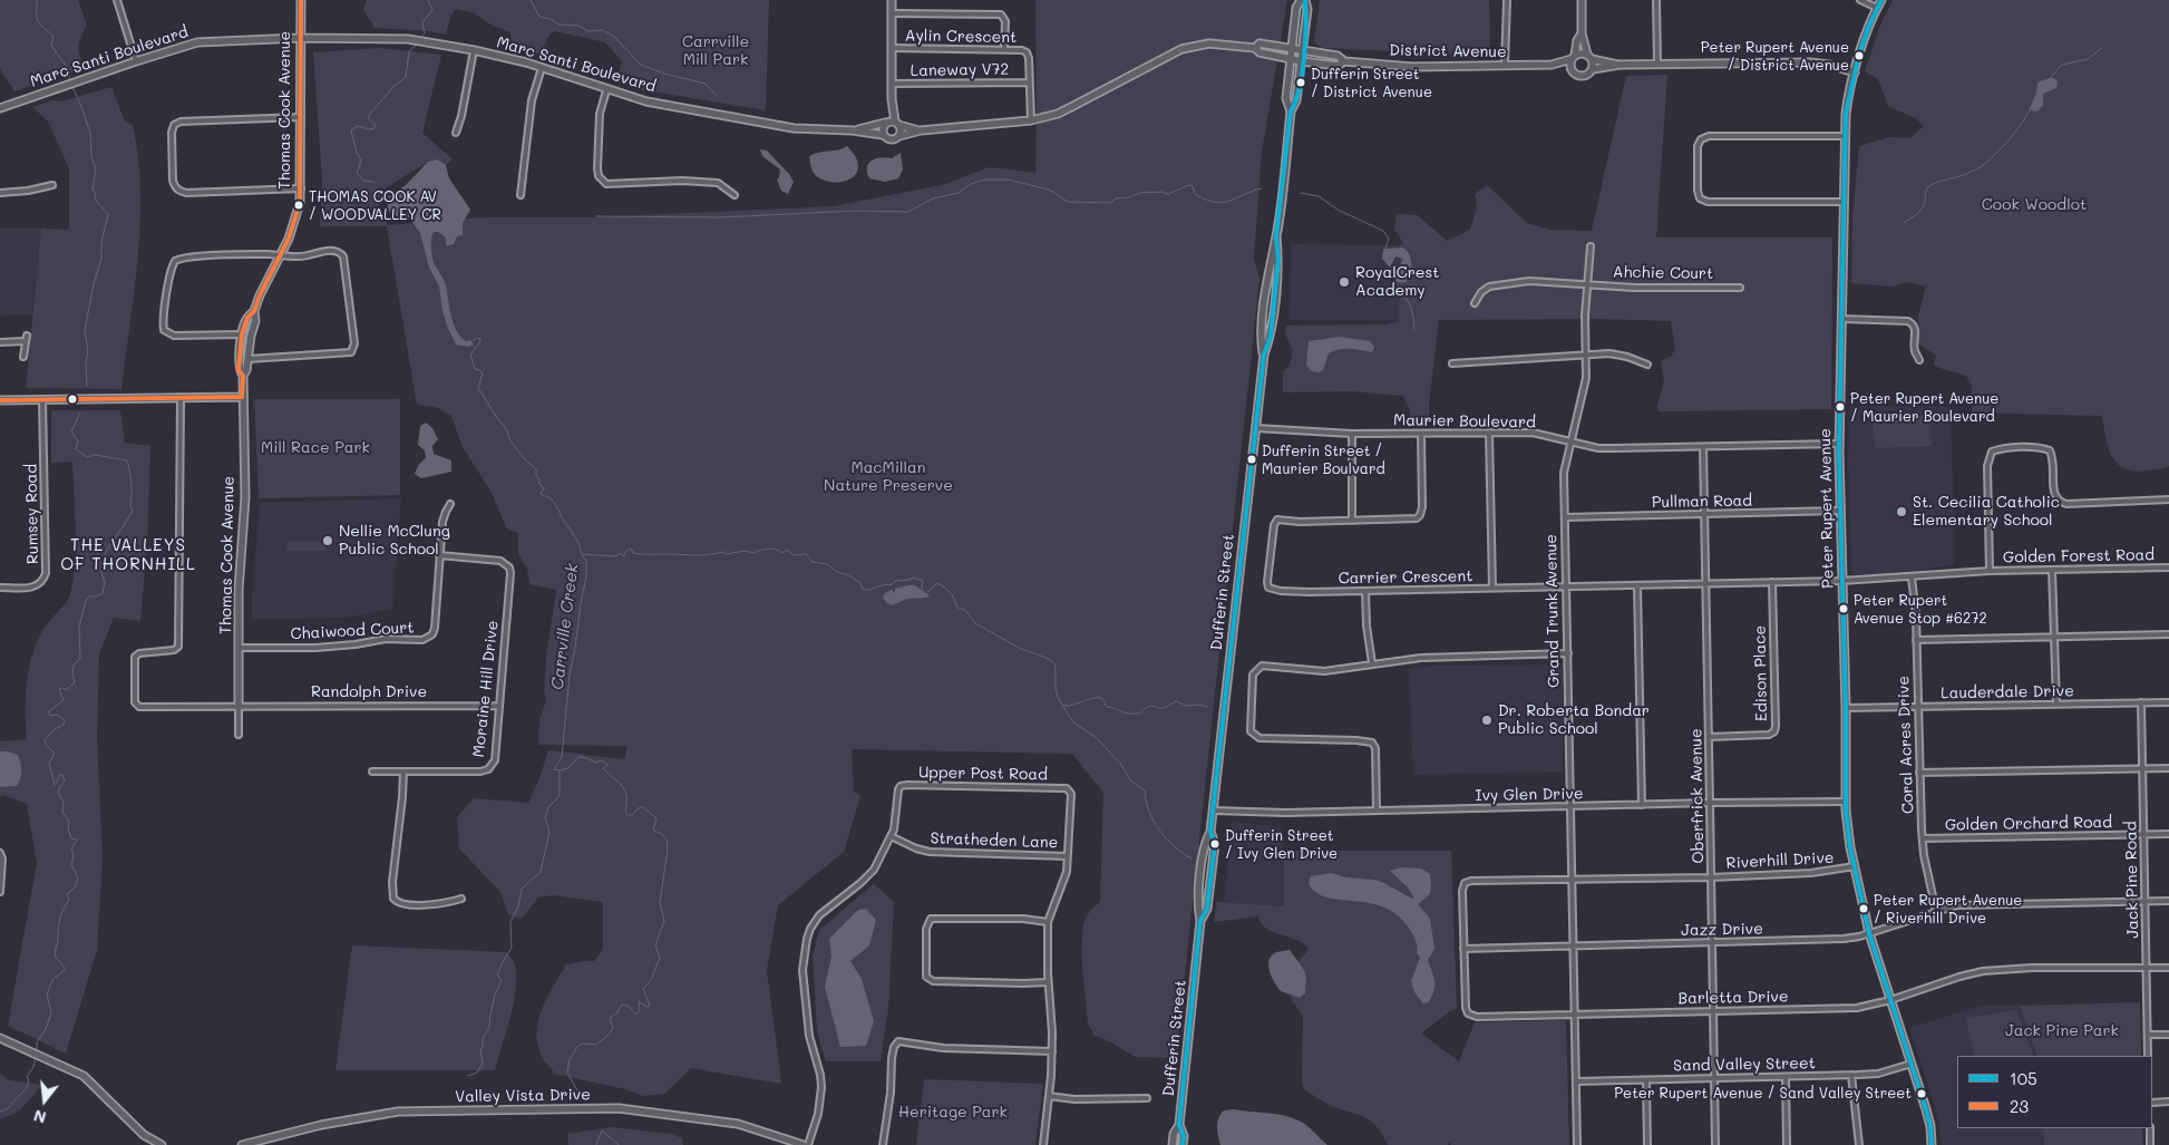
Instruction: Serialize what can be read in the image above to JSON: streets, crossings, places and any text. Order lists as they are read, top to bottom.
{
  "streets": {
    "street": [
      "Aylin Crescent",
      "District Avenue",
      "Marc Santi Boulevard",
      "Laneway V72",
      "Thomas Cook Avenue",
      "Ahchie Court",
      "Maurier Boulevard",
      "Pullman Road",
      "Peter Rupert Avenue",
      "Rumsey Road",
      "Golden Forest Road",
      "Carrier Crescent",
      "Dufferin Street",
      "Grand Trunk Avenue",
      "Chaiwood Court",
      "Edison Place",
      "Moraine Hill Drive",
      "Randolph Drive",
      "Lauderdale Drive",
      "Coral Acres Drive",
      "Upper Post Road",
      "Ivy Glen Drive",
      "Oberfrick Avenue",
      "Golden Orchard Road",
      "Stratheden Lane",
      "Riverhill Drive",
      "Jack Pine Road",
      "Jazz Drive",
      "Barletta Drive",
      "Sand Valley Street",
      "Valley Vista Drive"
    ]
  },
  "crossings": [
    ["Aylin Crescent", "Laneway V72"],
    ["District Avenue", "Dufferin Street"],
    ["Marc Santi Boulevard", "Thomas Cook Avenue"],
    ["Thomas Cook Avenue", "Chaiwood Court"],
    ["Thomas Cook Avenue", "Randolph Drive"],
    ["Ahchie Court", "Grand Trunk Avenue"],
    ["Maurier Boulevard", "Peter Rupert Avenue"],
    ["Maurier Boulevard", "Carrier Crescent"],
    ["Maurier Boulevard", "Dufferin Street"],
    ["Maurier Boulevard", "Grand Trunk Avenue"],
    ["Maurier Boulevard", "Oberfrick Avenue"],
    ["Pullman Road", "Peter Rupert Avenue"],
    ["Pullman Road", "Grand Trunk Avenue"],
    ["Pullman Road", "Oberfrick Avenue"],
    ["Peter Rupert Avenue", "Golden Forest Road"],
    ["Peter Rupert Avenue", "Carrier Crescent"],
    ["Peter Rupert Avenue", "Lauderdale Drive"],
    ["Peter Rupert Avenue", "Ivy Glen Drive"],
    ["Peter Rupert Avenue", "Riverhill Drive"],
    ["Peter Rupert Avenue", "Jazz Drive"],
    ["Peter Rupert Avenue", "Barletta Drive"],
    ["Peter Rupert Avenue", "Sand Valley Street"],
    ["Golden Forest Road", "Carrier Crescent"],
    ["Golden Forest Road", "Coral Acres Drive"],
    ["Carrier Crescent", "Grand Trunk Avenue"],
    ["Carrier Crescent", "Edison Place"],
    ["Carrier Crescent", "Oberfrick Avenue"],
    ["Dufferin Street", "Ivy Glen Drive"],
    ["Grand Trunk Avenue", "Ivy Glen Drive"],
    ["Grand Trunk Avenue", "Riverhill Drive"],
    ["Grand Trunk Avenue", "Jazz Drive"],
    ["Grand Trunk Avenue", "Barletta Drive"],
    ["Grand Trunk Avenue", "Sand Valley Street"],
    ["Chaiwood Court", "Moraine Hill Drive"],
    ["Edison Place", "Oberfrick Avenue"],
    ["Moraine Hill Drive", "Randolph Drive"],
    ["Lauderdale Drive", "Coral Acres Drive"],
    ["Lauderdale Drive", "Jack Pine Road"],
    ["Coral Acres Drive", "Golden Orchard Road"],
    ["Coral Acres Drive", "Jazz Drive"],
    ["Upper Post Road", "Stratheden Lane"],
    ["Ivy Glen Drive", "Oberfrick Avenue"],
    ["Oberfrick Avenue", "Riverhill Drive"],
    ["Oberfrick Avenue", "Jazz Drive"],
    ["Oberfrick Avenue", "Barletta Drive"],
    ["Oberfrick Avenue", "Sand Valley Street"],
    ["Golden Orchard Road", "Jack Pine Road"],
    ["Riverhill Drive", "Jazz Drive"],
    ["Riverhill Drive", "Barletta Drive"],
    ["Jack Pine Road", "Jazz Drive"],
    ["Jazz Drive", "Barletta Drive"]
  ],
  "districts": ["THE VALLEYS OF THORNHILL"],
  "water": ["Carrville Creek"],
  "parks": [
    "Carrville Mill Park",
    "Cook Woodlot",
    "Mill Race Park",
    "MacMillan Nature Preserve",
    "Jack Pine Park",
    "Heritage Park"
  ],
  "places": [
    "Peter Rupert Avenue / District Avenue",
    "Dufferin Street / District Avenue",
    "THOMAS COOK AV / WOODVALLEY CR",
    "RoyalCrest Academy",
    "Peter Rupert Avenue / Maurier Boulevard",
    "Dufferin Street / Maurier Boulvard",
    "St. Cecilia Catholic Elementary School",
    "Nellie McClung Public School",
    "Peter Rupert Avenue Stop #6272",
    "Dr. Roberta Bondar Public School",
    "Dufferin Street / Ivy Glen Drive",
    "Peter Rupert Avenue / Riverhill Drive",
    "Peter Rupert Avenue / Sand Valley Street"
  ],
  "lines": ["transit line 105", "transit line 23"],
  "legend": ["105", "23"],
  "north": "bottom"
}
